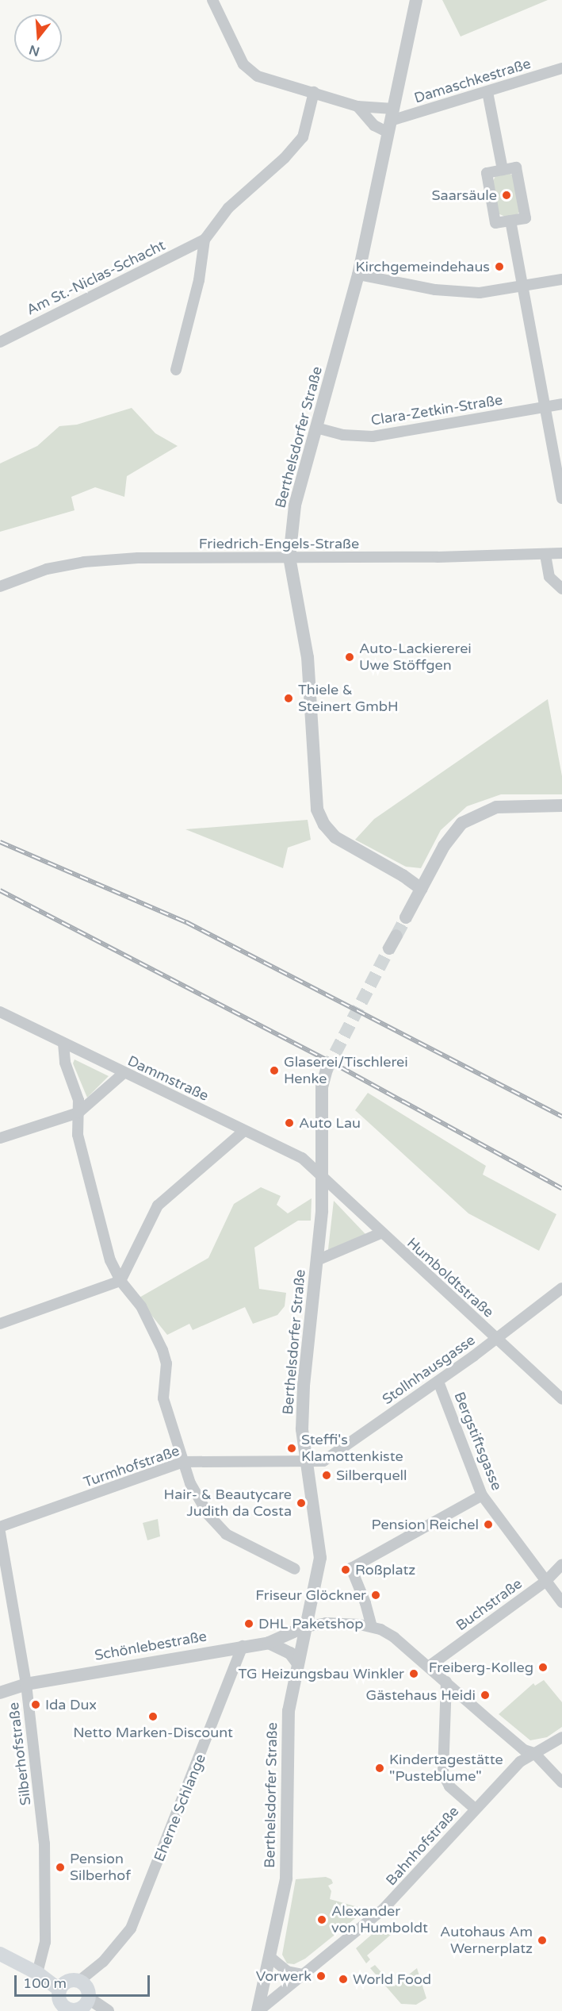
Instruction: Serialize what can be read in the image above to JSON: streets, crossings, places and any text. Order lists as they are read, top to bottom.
{
  "streets": {
    "street": [
      "Damaschkestraße",
      "Am St.-Niclas-Schacht",
      "Clara-Zetkin-Straße",
      "Berthelsdorfer Straße",
      "Friedrich-Engels-Straße",
      "Dammstraße",
      "Humboldtstraße",
      "Stollnhausgasse",
      "Bergstiftsgasse",
      "Turmhofstraße",
      "Buchstraße",
      "Schönlebestraße",
      "Silberhofstraße",
      "Eherne Schlange",
      "Bahnhofstraße"
    ]
  },
  "crossings": [
    ["Damaschkestraße", "Berthelsdorfer Straße"],
    ["Clara-Zetkin-Straße", "Berthelsdorfer Straße"],
    ["Berthelsdorfer Straße", "Friedrich-Engels-Straße"],
    ["Berthelsdorfer Straße", "Dammstraße"],
    ["Berthelsdorfer Straße", "Humboldtstraße"],
    ["Berthelsdorfer Straße", "Stollnhausgasse"],
    ["Berthelsdorfer Straße", "Turmhofstraße"],
    ["Berthelsdorfer Straße", "Schönlebestraße"],
    ["Berthelsdorfer Straße", "Bahnhofstraße"],
    ["Dammstraße", "Humboldtstraße"],
    ["Humboldtstraße", "Stollnhausgasse"],
    ["Stollnhausgasse", "Bergstiftsgasse"],
    ["Stollnhausgasse", "Turmhofstraße"],
    ["Bergstiftsgasse", "Buchstraße"],
    ["Schönlebestraße", "Silberhofstraße"],
    ["Schönlebestraße", "Eherne Schlange"]
  ],
  "places": [
    "Saarsäule",
    "Kirchgemeindehaus",
    "Auto-Lackiererei Uwe Stöffgen",
    "Thiele & Steinert GmbH",
    "Glaserei/Tischlerei Henke",
    "Auto Lau",
    "Steffi's Klamottenkiste",
    "Silberquell",
    "Hair- & Beautycare Judith da Costa",
    "Pension Reichel",
    "Roßplatz",
    "Friseur Glöckner",
    "DHL Paketshop",
    "Freiberg-Kolleg",
    "TG Heizungsbau Winkler",
    "Gästehaus Heidi",
    "Ida Dux",
    "Netto Marken-Discount",
    "Kindertagestätte \"Pusteblume\"",
    "Pension Silberhof",
    "Alexander von Humboldt",
    "Autohaus Am Wernerplatz",
    "Vorwerk",
    "World Food"
  ],
  "scale_bar": "100 m",
  "north": "bottom"
}
